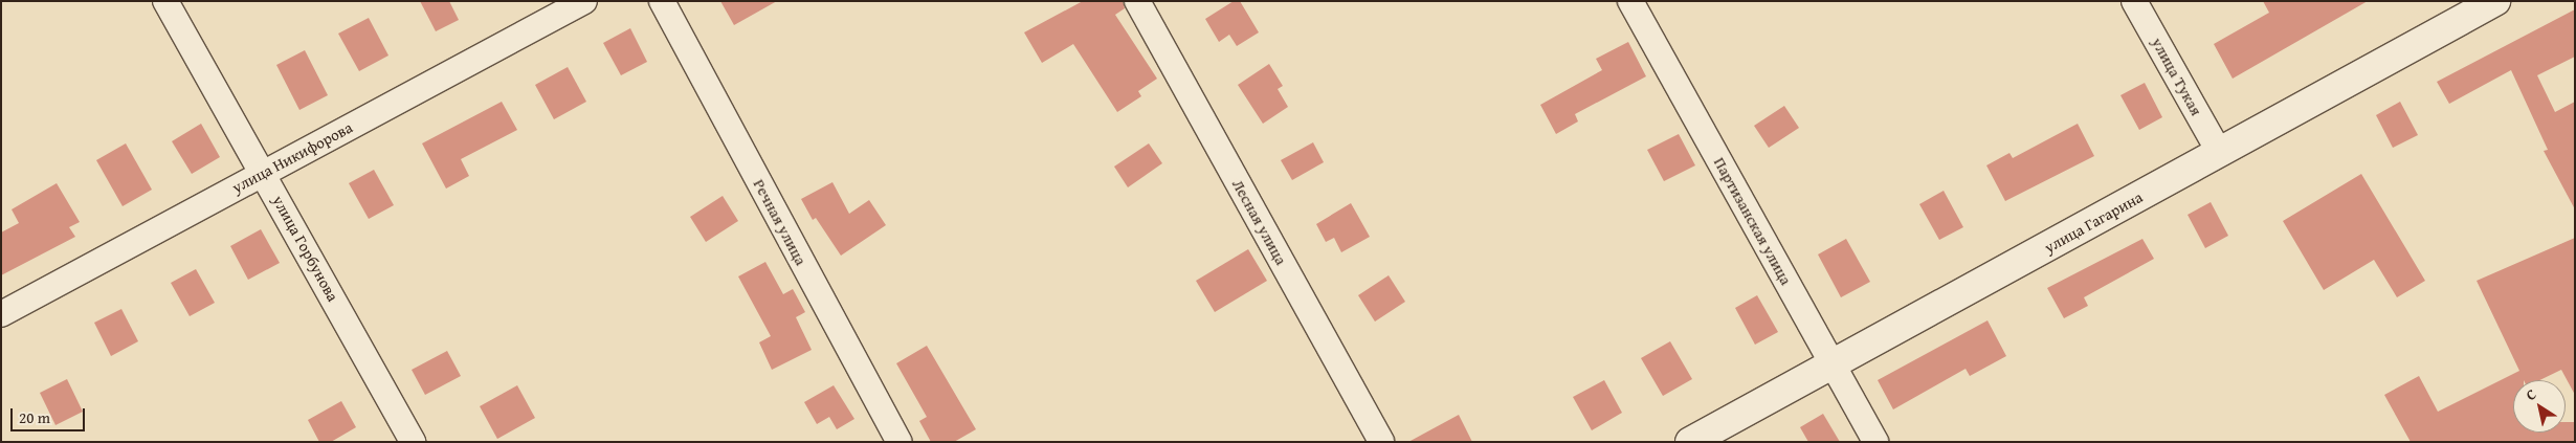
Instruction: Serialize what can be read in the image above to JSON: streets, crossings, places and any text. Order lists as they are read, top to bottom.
{
  "streets": {
    "main road": ["улица Гагарина"],
    "street": [
      "улица Тукая",
      "улица Никифорова",
      "Партизанская улица",
      "Речная улица",
      "Лесная улица",
      "улица Горбунова"
    ]
  },
  "crossings": [
    ["улица Тукая", "улица Гагарина"],
    ["улица Никифорова", "улица Горбунова"],
    ["Партизанская улица", "улица Гагарина"]
  ],
  "scale_bar": "20 m",
  "north": "top left"
}
